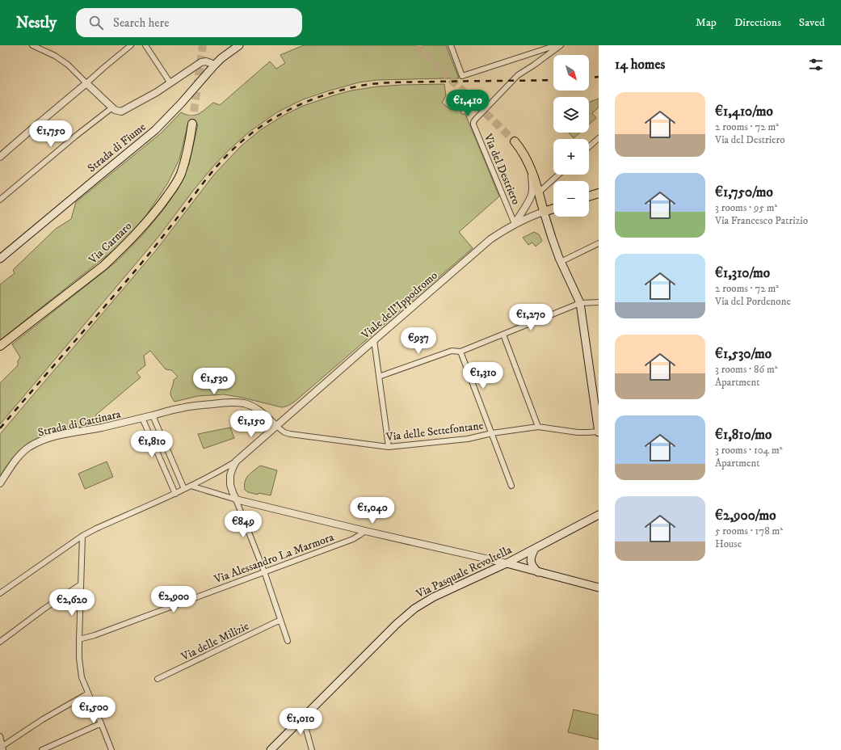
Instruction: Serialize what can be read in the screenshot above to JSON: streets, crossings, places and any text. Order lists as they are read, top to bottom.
{
  "streets": {
    "main road": ["Strada di Fiume", "Via Carnaro", "Via Pasquale Revoltella"],
    "street": [
      "Via del Destriero",
      "Viale dell'Ippodromo",
      "Strada di Cattinara",
      "Via delle Settefontane",
      "Via Alessandro La Marmora",
      "Via delle Milizie"
    ]
  },
  "crossings": [
    ["Via del Destriero", "Viale dell'Ippodromo"],
    ["Viale dell'Ippodromo", "Strada di Cattinara"],
    ["Viale dell'Ippodromo", "Via delle Settefontane"],
    ["Strada di Cattinara", "Via delle Settefontane"]
  ],
  "north": "bottom right",
  "page": {
    "header": "Nestly",
    "search": "Search here",
    "nav": ["Map", "Directions", "Saved"],
    "heading": "14 homes",
    "map_buttons": ["+", "−"],
    "list": [
      {
        "name": "€1,410/mo",
        "note": "2 rooms · 72 m² · Via del Destriero"
      },
      {
        "name": "€1,750/mo",
        "note": "3 rooms · 95 m² · Via Francesco Patrizio"
      },
      {
        "name": "€1,310/mo",
        "note": "2 rooms · 72 m² · Via del Pordenone"
      },
      {
        "name": "€1,530/mo",
        "note": "3 rooms · 86 m² · Apartment"
      },
      {
        "name": "€1,810/mo",
        "note": "3 rooms · 104 m² · Apartment"
      },
      {
        "name": "€2,900/mo",
        "note": "5 rooms · 178 m² · House"
      }
    ],
    "price": [
      "€1,410",
      "€1,750",
      "€1,270",
      "€937",
      "€1,310",
      "€1,530",
      "€1,150",
      "€1,810",
      "€1,040",
      "€849",
      "€2,900",
      "€2,620",
      "€1,500",
      "€1,010"
    ]
  }
}
